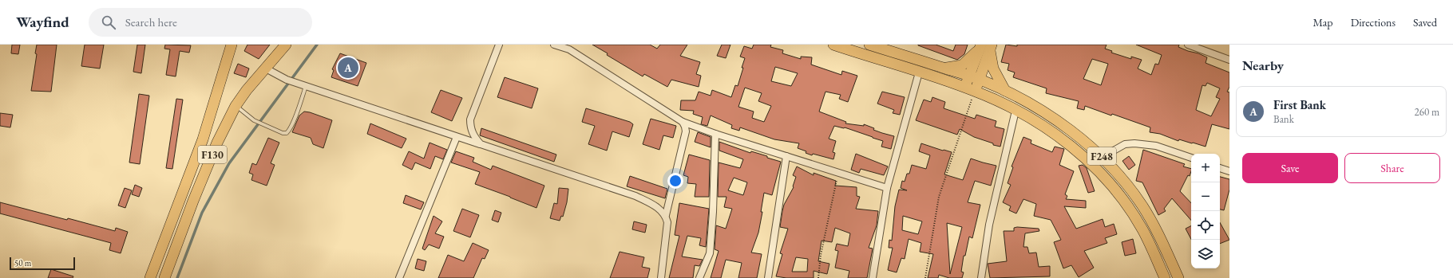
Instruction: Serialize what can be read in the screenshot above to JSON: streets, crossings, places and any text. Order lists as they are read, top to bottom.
{
  "streets": {
    "main road": ["F130", "F248"]
  },
  "scale_bar": "50 m",
  "page": {
    "header": "Wayfind",
    "search": "Search here",
    "nav": ["Map", "Directions", "Saved"],
    "heading": "Nearby",
    "pins": "A",
    "list": [
      {
        "mark": "A",
        "name": "First Bank",
        "note": "Bank",
        "value": "260 m"
      }
    ],
    "buttons": ["Save", "Share"],
    "map_buttons": ["+", "−"],
    "scale": "50 m"
  }
}
